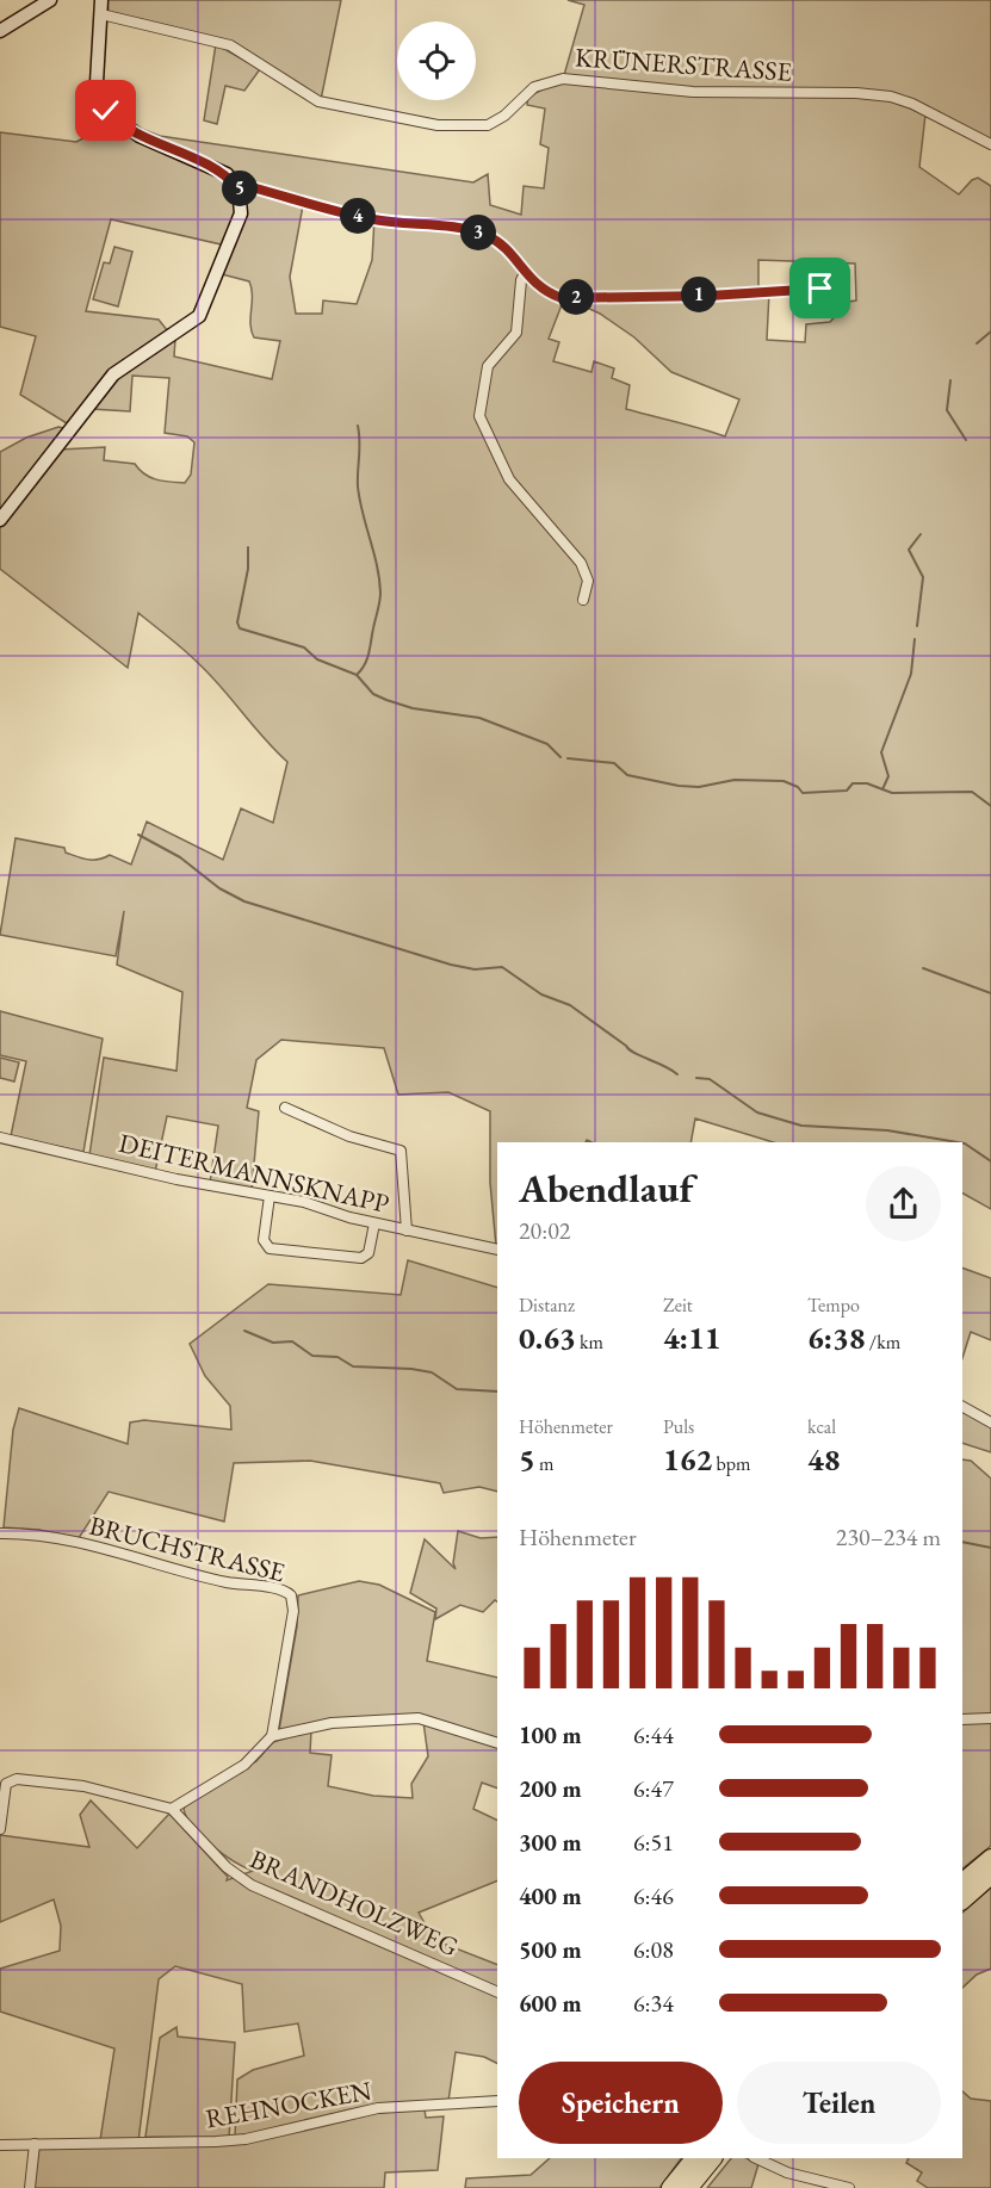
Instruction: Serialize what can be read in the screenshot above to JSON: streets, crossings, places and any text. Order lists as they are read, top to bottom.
{
  "streets": {
    "street": [
      "KRÜNERSTRASSE",
      "DEITERMANNSKNAPP",
      "BRUCHSTRASSE",
      "BRANDHOLZWEG",
      "REHNOCKEN"
    ]
  },
  "page": {
    "pins": [
      "5",
      "4",
      "3",
      "1",
      "2"
    ],
    "heading": ["Abendlauf", "20:02"],
    "stats": [
      ["Distanz", "0.63 km"],
      ["Zeit", "4:11"],
      ["Tempo", "6:38 /km"],
      ["Höhenmeter", "5 m"],
      ["Puls", "162 bpm"],
      ["kcal", "48"]
    ],
    "chart": ["Höhenmeter", "230–234 m"],
    "list": [
      {
        "name": "100 m",
        "note": "6:44"
      },
      {
        "name": "200 m",
        "note": "6:47"
      },
      {
        "name": "300 m",
        "note": "6:51"
      },
      {
        "name": "400 m",
        "note": "6:46"
      },
      {
        "name": "500 m",
        "note": "6:08"
      },
      {
        "name": "600 m",
        "note": "6:34"
      }
    ],
    "buttons": ["Speichern", "Teilen"]
  }
}
